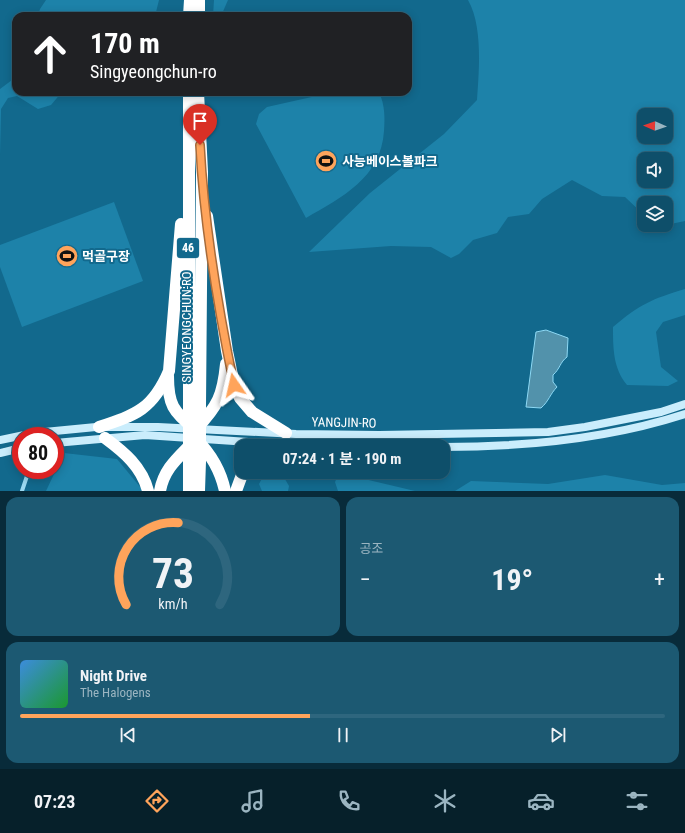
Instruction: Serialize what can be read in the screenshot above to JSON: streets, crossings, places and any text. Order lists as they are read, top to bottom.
{
  "streets": {
    "highway": ["46", "SINGYEONGCHUN-RO"],
    "main road": ["YANGJIN-RO"]
  },
  "places": {
    "sports": ["사능베이스볼파크", "먹골구장"]
  },
  "north": "left",
  "page": {
    "turn": ["170 m", "Singyeongchun-ro"],
    "limit": "80",
    "trip": "07:24 · 1 분 · 190 m",
    "tile": "공조",
    "heat": ["−", "19°", "+"],
    "song": ["Night Drive", "The Halogens"],
    "tabs": "07:23",
    "gauge": ["73", "km/h"]
  }
}
